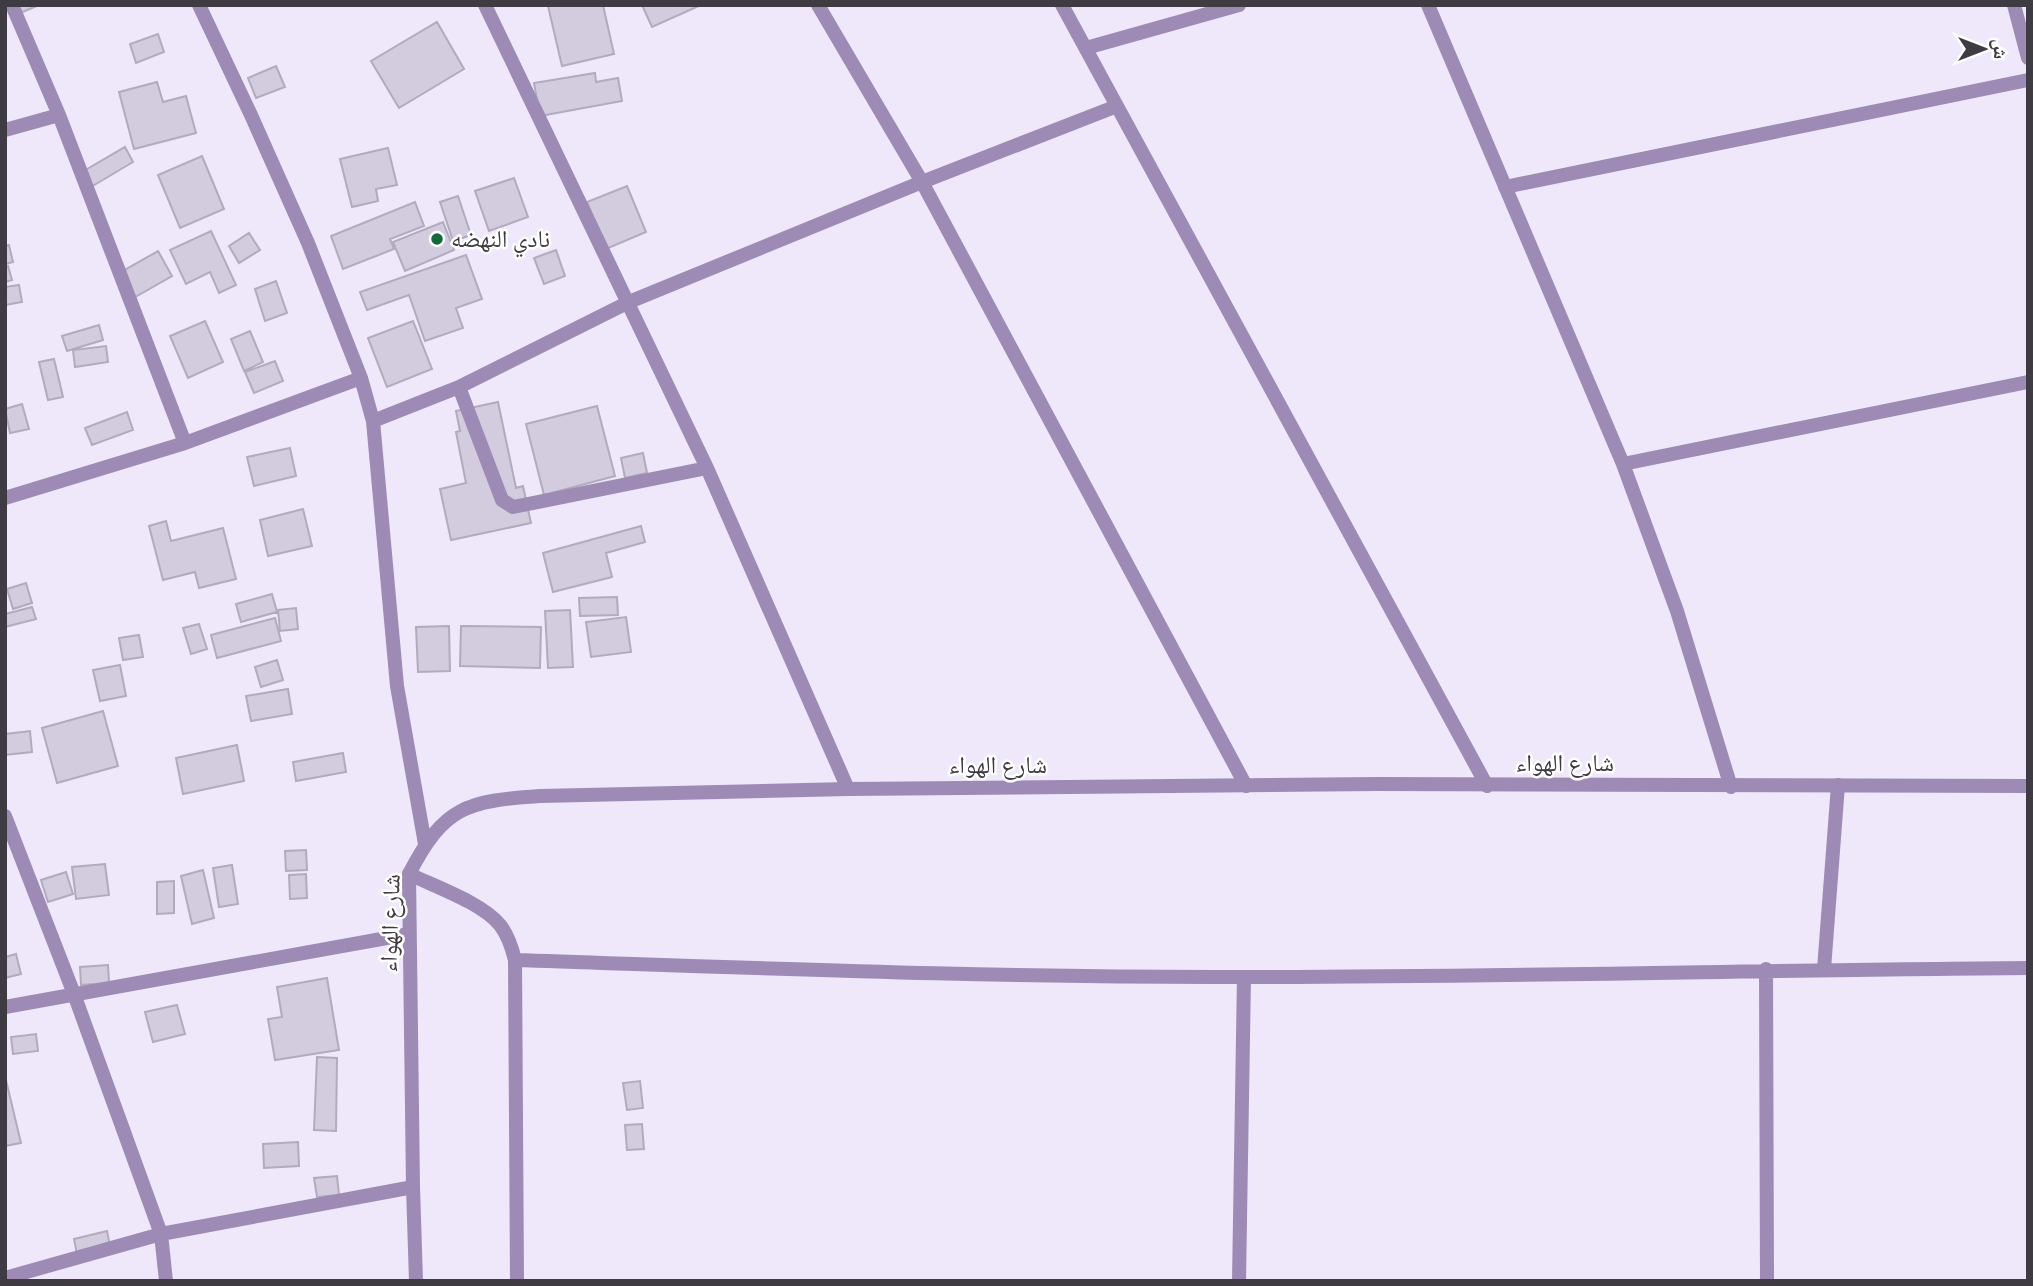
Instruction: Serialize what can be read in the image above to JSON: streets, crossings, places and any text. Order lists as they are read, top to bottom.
{
  "streets": {
    "street": ["شارع الهواء"]
  },
  "places": ["نادي النهضه"],
  "north": "right"
}
